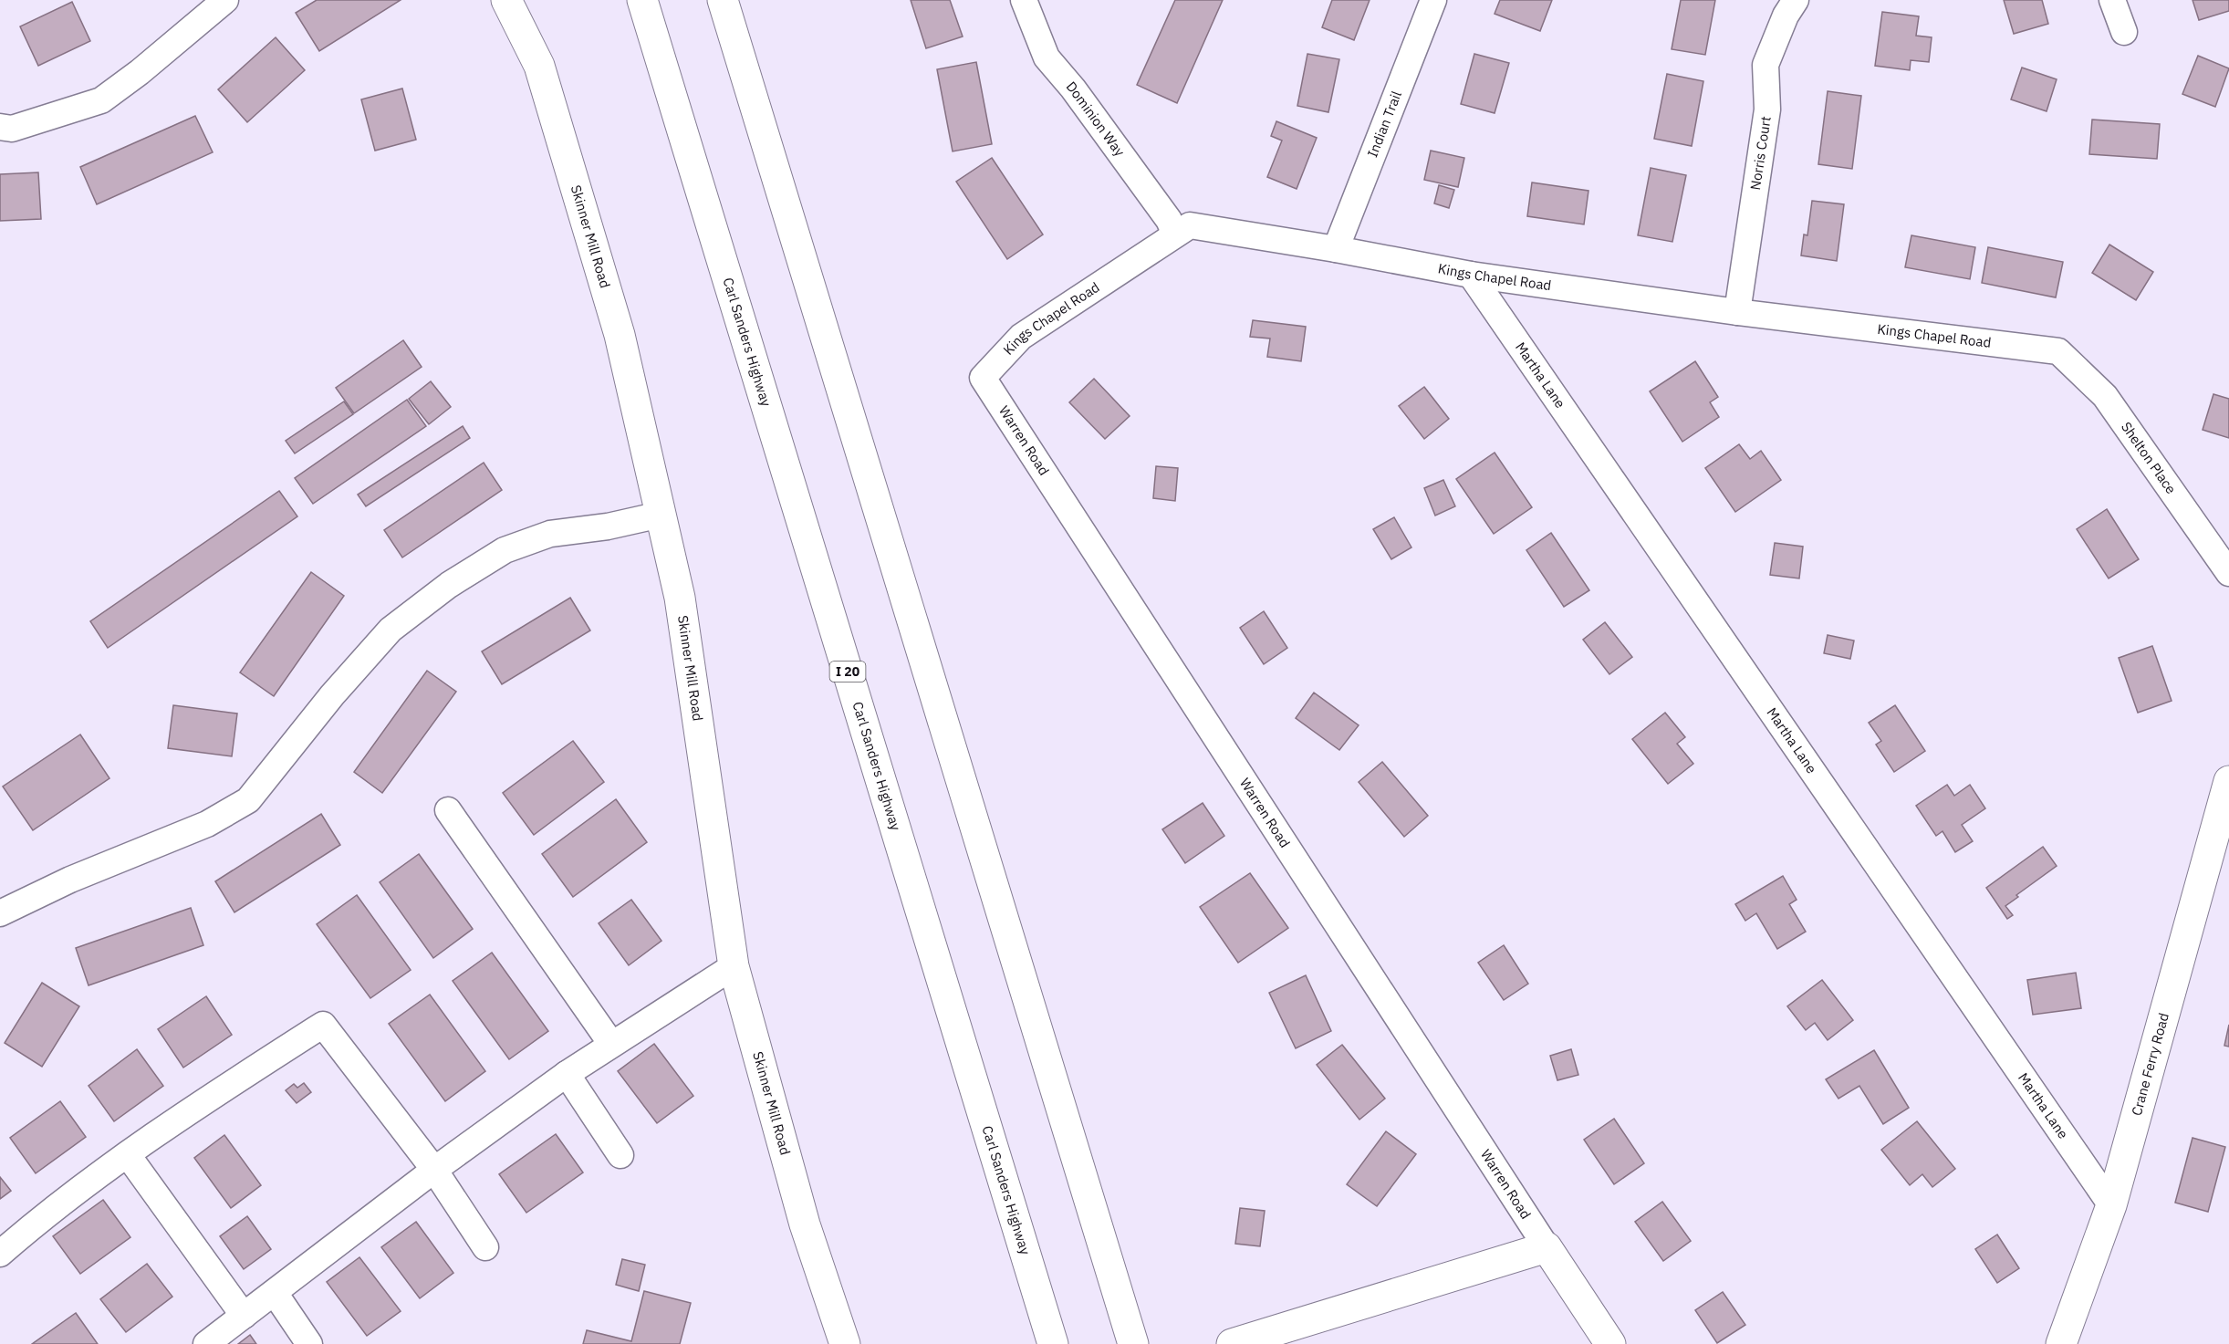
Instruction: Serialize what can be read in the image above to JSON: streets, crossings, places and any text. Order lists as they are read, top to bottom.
{
  "streets": {
    "main road": [
      "Skinner Mill Road",
      "Carl Sanders Highway",
      "Warren Road",
      "I 20",
      "Crane Ferry Road"
    ],
    "street": [
      "Dominion Way",
      "Indian Trail",
      "Norris Court",
      "Kings Chapel Road",
      "Martha Lane",
      "Shelton Place"
    ]
  },
  "crossings": [
    ["Dominion Way", "Kings Chapel Road"],
    ["Indian Trail", "Kings Chapel Road"],
    ["Norris Court", "Kings Chapel Road"],
    ["Kings Chapel Road", "Martha Lane"],
    ["Kings Chapel Road", "Warren Road"],
    ["Kings Chapel Road", "Shelton Place"],
    ["Martha Lane", "Crane Ferry Road"]
  ]
}
